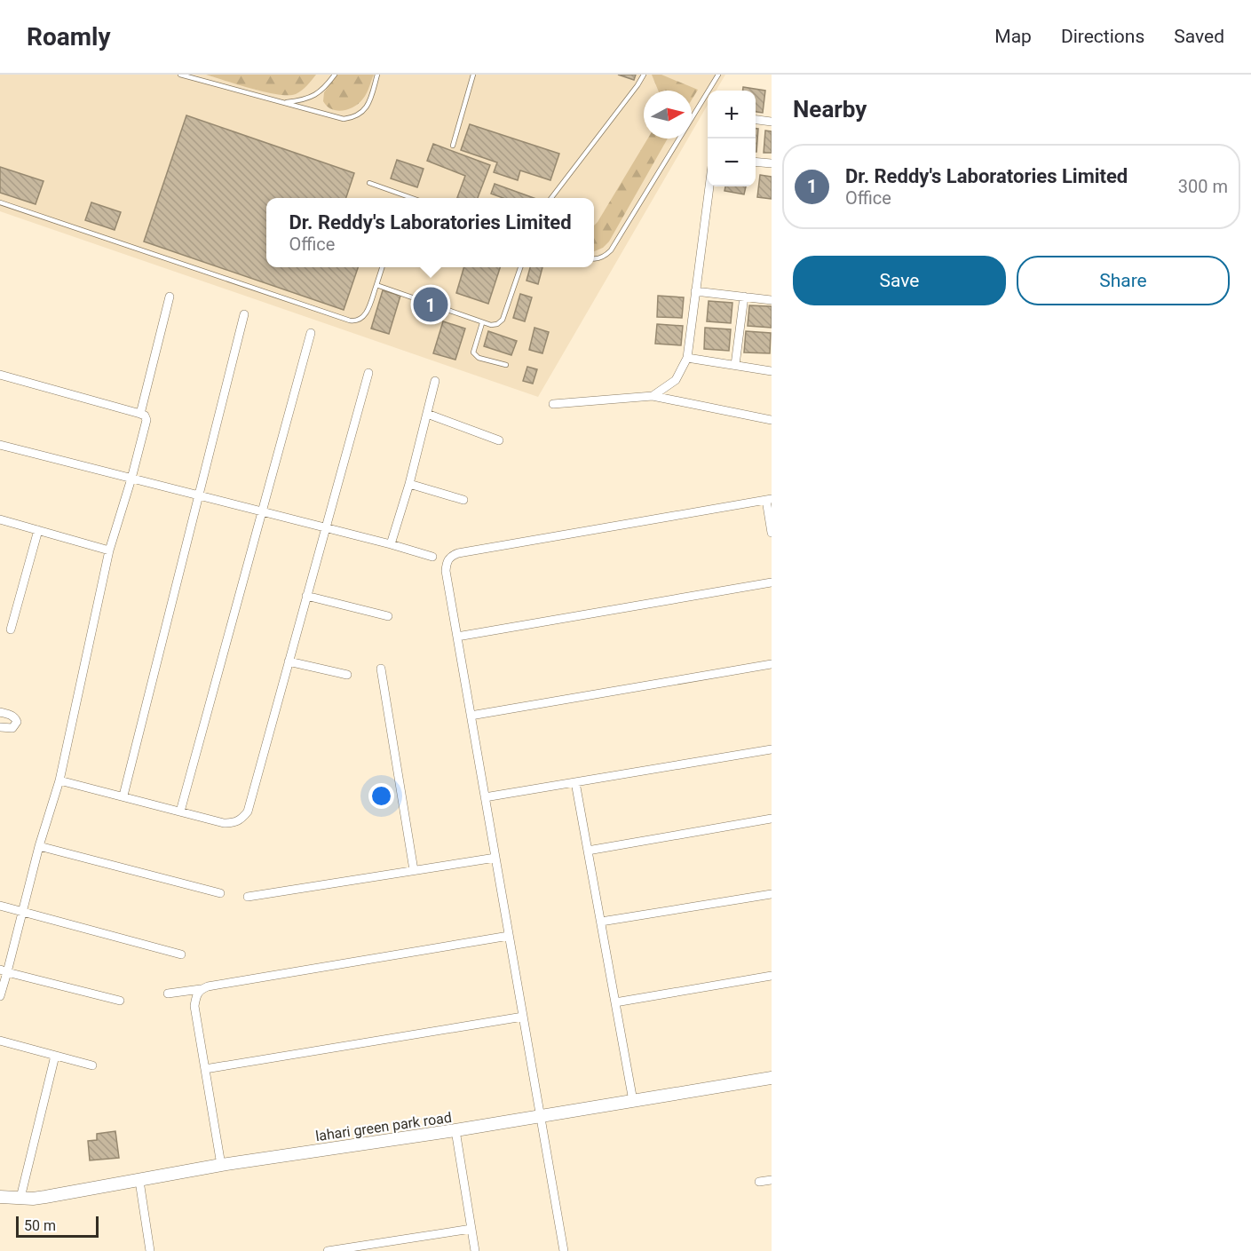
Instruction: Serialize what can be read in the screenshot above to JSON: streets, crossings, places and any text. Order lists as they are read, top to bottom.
{
  "streets": {
    "street": ["lahari green park road"]
  },
  "scale_bar": "50 m",
  "north": "right",
  "page": {
    "header": "Roamly",
    "nav": ["Map", "Directions", "Saved"],
    "heading": "Nearby",
    "map_buttons": ["+", "−"],
    "list": [
      {
        "mark": "1",
        "name": "Dr. Reddy's Laboratories Limited",
        "note": "Office",
        "value": "300 m"
      }
    ],
    "popup": ["Dr. Reddy's Laboratories Limited", "Office"],
    "buttons": ["Save", "Share"],
    "pins": "1",
    "scale": "50 m"
  }
}
